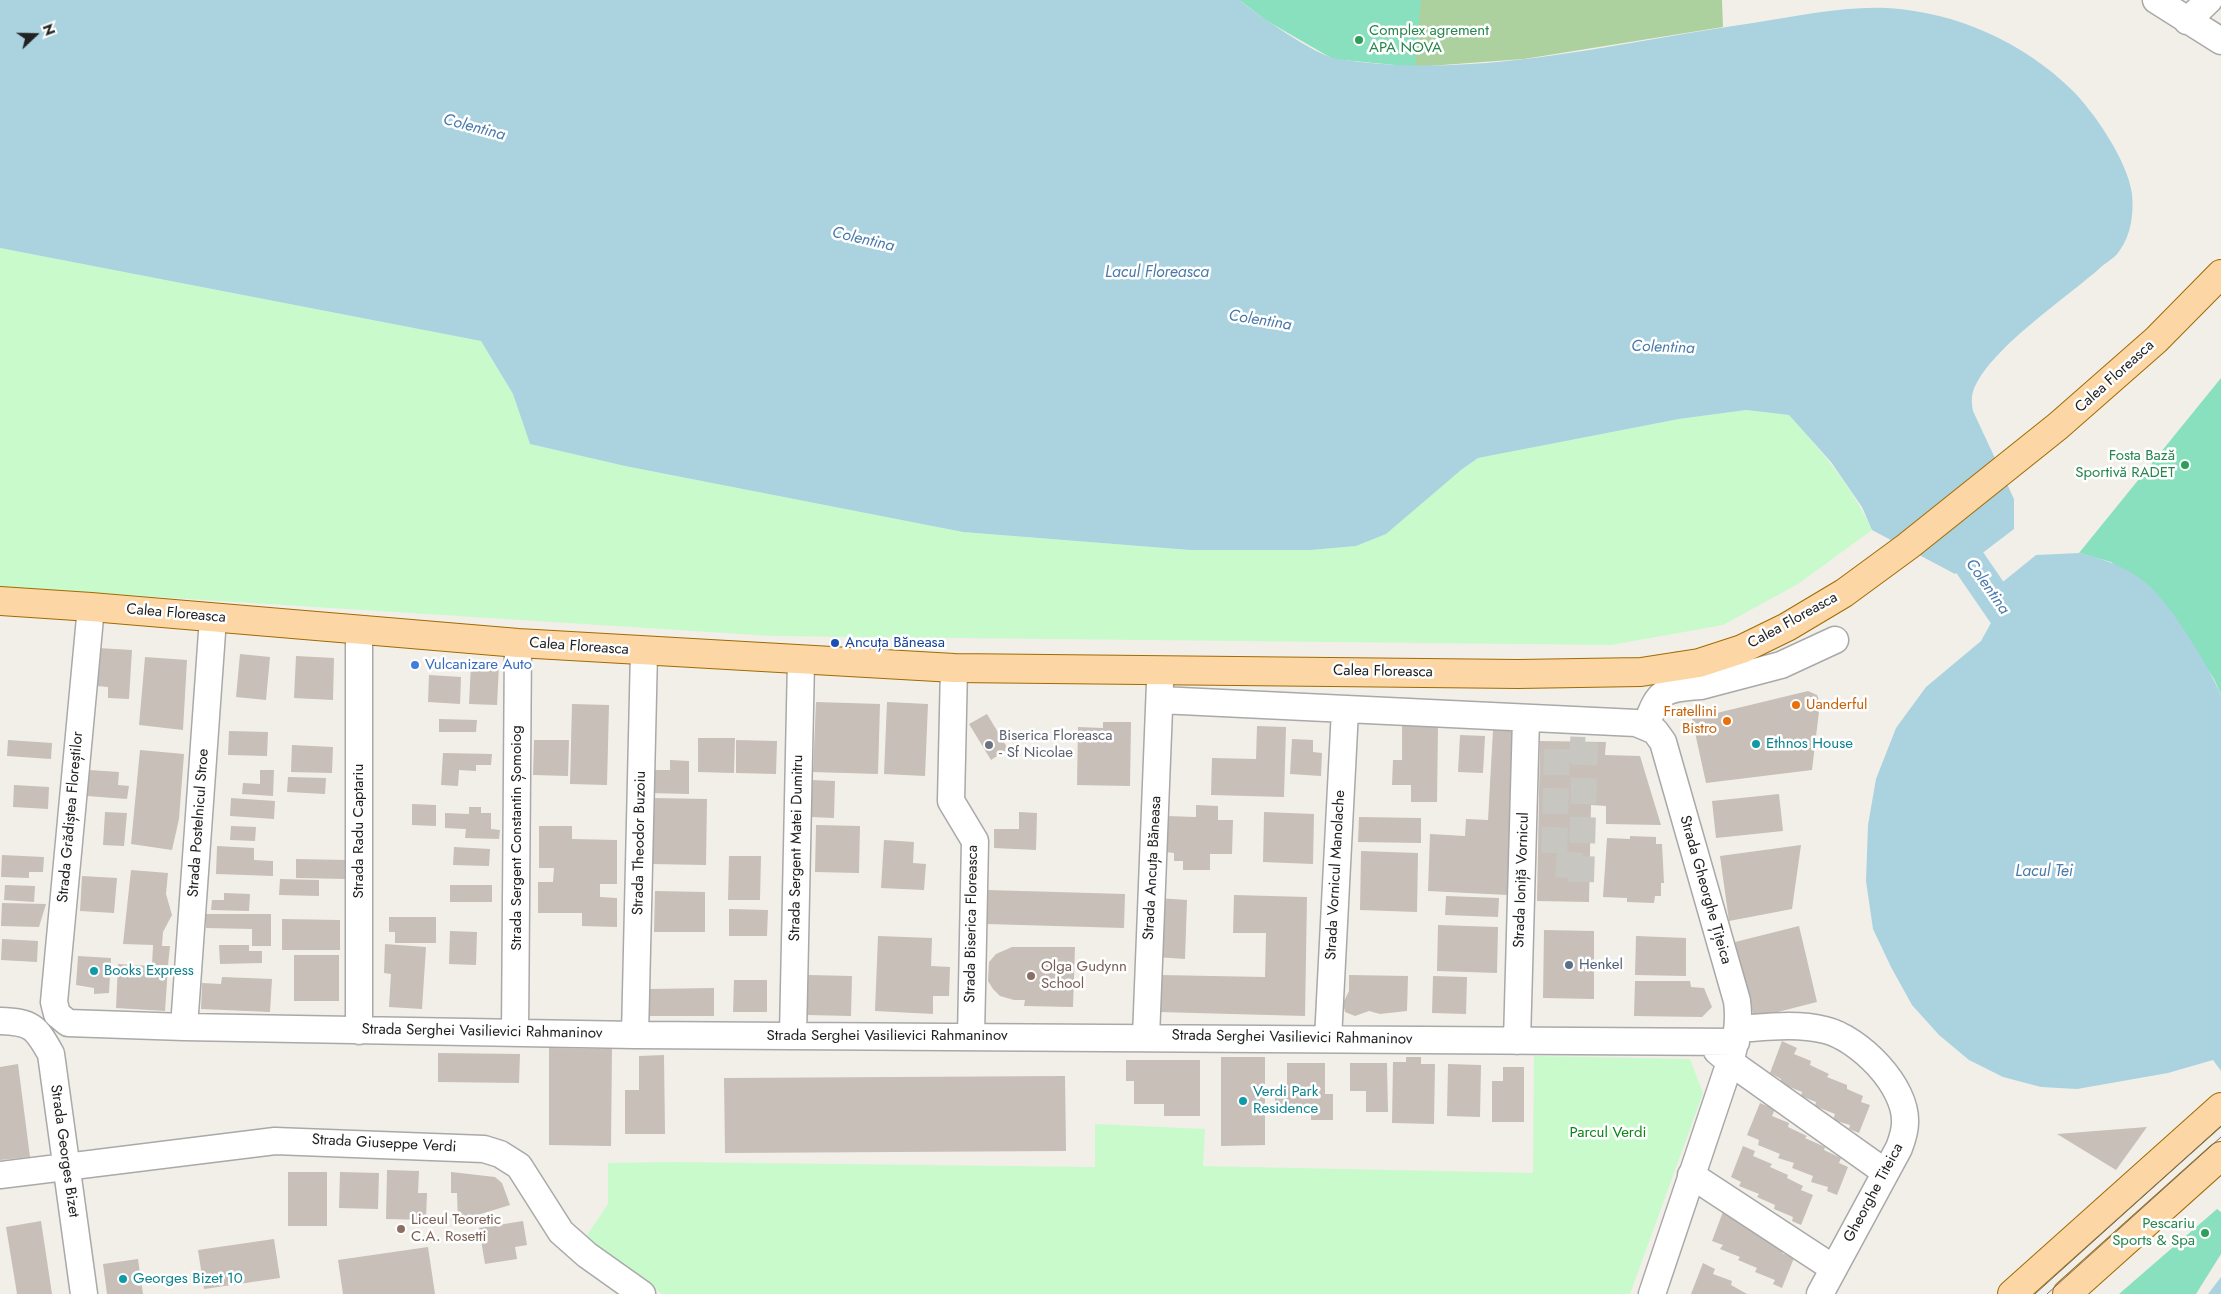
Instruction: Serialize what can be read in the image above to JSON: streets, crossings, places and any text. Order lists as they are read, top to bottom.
{
  "streets": {
    "main road": ["Calea Floreasca"],
    "street": [
      "Strada Grădiștea Floreștilor",
      "Strada Postelnicul Stroe",
      "Strada Radu Captariu",
      "Strada Sergent Constantin Șomoiog",
      "Strada Theodor Buzoiu",
      "Strada Sergent Matei Dumitru",
      "Strada Ancuța Băneasa",
      "Strada Vornicul Manolache",
      "Strada Ioniță Vornicul",
      "Strada Gheorghe Țițeica",
      "Strada Biserica Floreasca",
      "Strada Serghei Vasilievici Rahmaninov",
      "Strada Giuseppe Verdi",
      "Strada Georges Bizet",
      "Gheorghe Titeica"
    ]
  },
  "crossings": [
    ["Calea Floreasca", "Strada Grădiștea Floreștilor"],
    ["Calea Floreasca", "Strada Postelnicul Stroe"],
    ["Calea Floreasca", "Strada Radu Captariu"],
    ["Calea Floreasca", "Strada Sergent Constantin Șomoiog"],
    ["Calea Floreasca", "Strada Theodor Buzoiu"],
    ["Calea Floreasca", "Strada Sergent Matei Dumitru"],
    ["Calea Floreasca", "Strada Biserica Floreasca"],
    ["Strada Grădiștea Floreștilor", "Strada Serghei Vasilievici Rahmaninov"],
    ["Strada Postelnicul Stroe", "Strada Serghei Vasilievici Rahmaninov"],
    ["Strada Radu Captariu", "Strada Serghei Vasilievici Rahmaninov"],
    ["Strada Sergent Constantin Șomoiog", "Strada Serghei Vasilievici Rahmaninov"],
    ["Strada Theodor Buzoiu", "Strada Serghei Vasilievici Rahmaninov"],
    ["Strada Sergent Matei Dumitru", "Strada Serghei Vasilievici Rahmaninov"],
    ["Strada Ancuța Băneasa", "Strada Serghei Vasilievici Rahmaninov"],
    ["Strada Vornicul Manolache", "Strada Serghei Vasilievici Rahmaninov"],
    ["Strada Ioniță Vornicul", "Strada Serghei Vasilievici Rahmaninov"],
    ["Strada Gheorghe Țițeica", "Strada Serghei Vasilievici Rahmaninov"],
    ["Strada Gheorghe Țițeica", "Gheorghe Titeica"],
    ["Strada Biserica Floreasca", "Strada Serghei Vasilievici Rahmaninov"],
    ["Strada Serghei Vasilievici Rahmaninov", "Gheorghe Titeica"],
    ["Strada Giuseppe Verdi", "Strada Georges Bizet"]
  ],
  "water": ["Colentina", "Lacul Floreasca", "Lacul Tei"],
  "parks": ["Parcul Verdi"],
  "places": [
    "Complex agrement APA NOVA",
    "Fosta Bază Sportivă RADET",
    "Ancuța Băneasa",
    "Vulcanizare Auto",
    "Uanderful",
    "Fratellini Bistro",
    "Ethnos House",
    "Biserica Floreasca - Sf Nicolae",
    "Henkel",
    "Books Express",
    "Olga Gudynn School",
    "Verdi Park Residence",
    "Liceul Teoretic C.A. Rosetti",
    "Pescariu Sports & Spa",
    "Georges Bizet 10"
  ],
  "north": "right"
}
